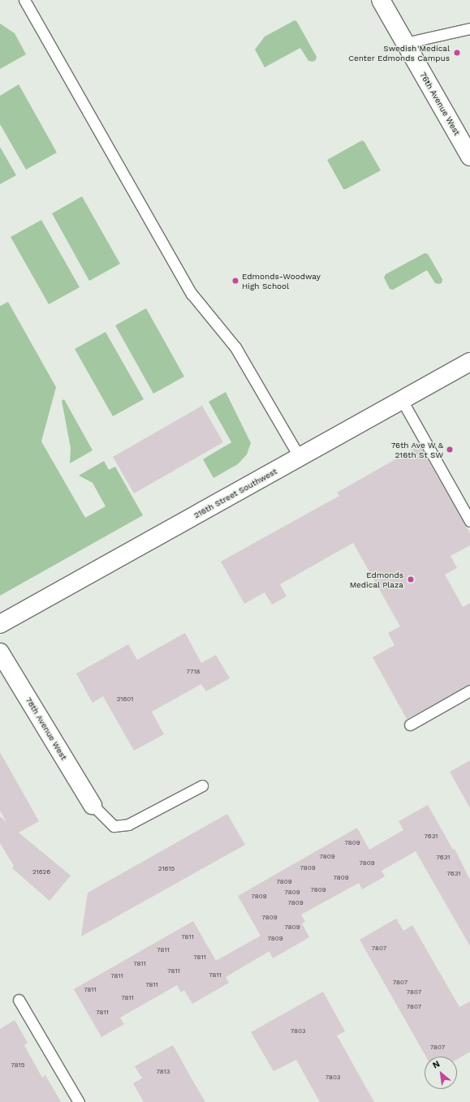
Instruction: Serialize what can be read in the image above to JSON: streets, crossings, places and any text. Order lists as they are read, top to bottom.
{
  "streets": {
    "street": ["76th Avenue West", "216th Street Southwest", "78th Avenue West"]
  },
  "places": [
    "Swedish Medical Center Edmonds Campus",
    "Edmonds-Woodway High School",
    "76th Ave W & 216th St SW",
    "Edmonds Medical Plaza"
  ],
  "house_numbers": [
    "7718",
    "21601",
    "7631",
    "7809",
    "7809",
    "7631",
    "7809",
    "7809",
    "21615",
    "21626",
    "7631",
    "7809",
    "7809",
    "7809",
    "7809",
    "7809",
    "7809",
    "7809",
    "7809",
    "7811",
    "7809",
    "7807",
    "7811",
    "7811",
    "7811",
    "7811",
    "7811",
    "7811",
    "7807",
    "7811",
    "7811",
    "7807",
    "7811",
    "7807",
    "7811",
    "7803",
    "7807",
    "7815",
    "7813",
    "7803"
  ],
  "north": "top left"
}
